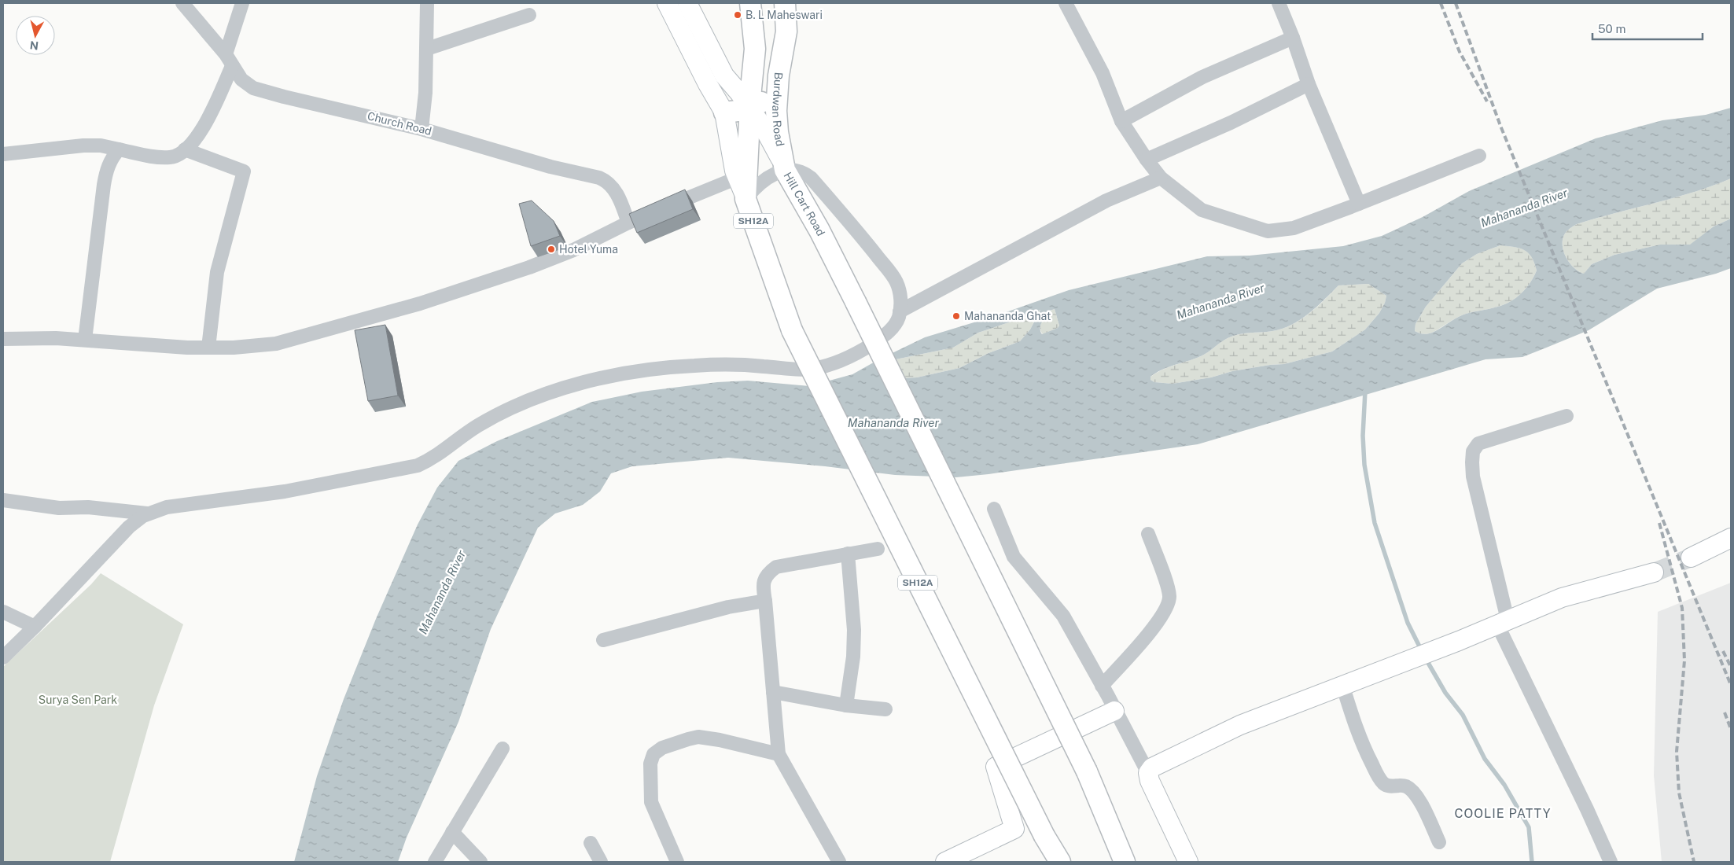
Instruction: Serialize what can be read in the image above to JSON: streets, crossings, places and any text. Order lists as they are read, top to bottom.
{
  "streets": {
    "main road": ["Burdwan Road", "Hill Cart Road", "SH12A"],
    "street": ["Church Road"]
  },
  "crossings": [
    ["Burdwan Road", "Hill Cart Road"],
    ["Hill Cart Road", "SH12A"]
  ],
  "districts": ["COOLIE PATTY"],
  "water": ["Mahananda River"],
  "parks": ["Surya Sen Park"],
  "places": ["B. L Maheswari", "Hotel Yuma", "Mahananda Ghat"],
  "scale_bar": "50 m",
  "north": "bottom"
}
